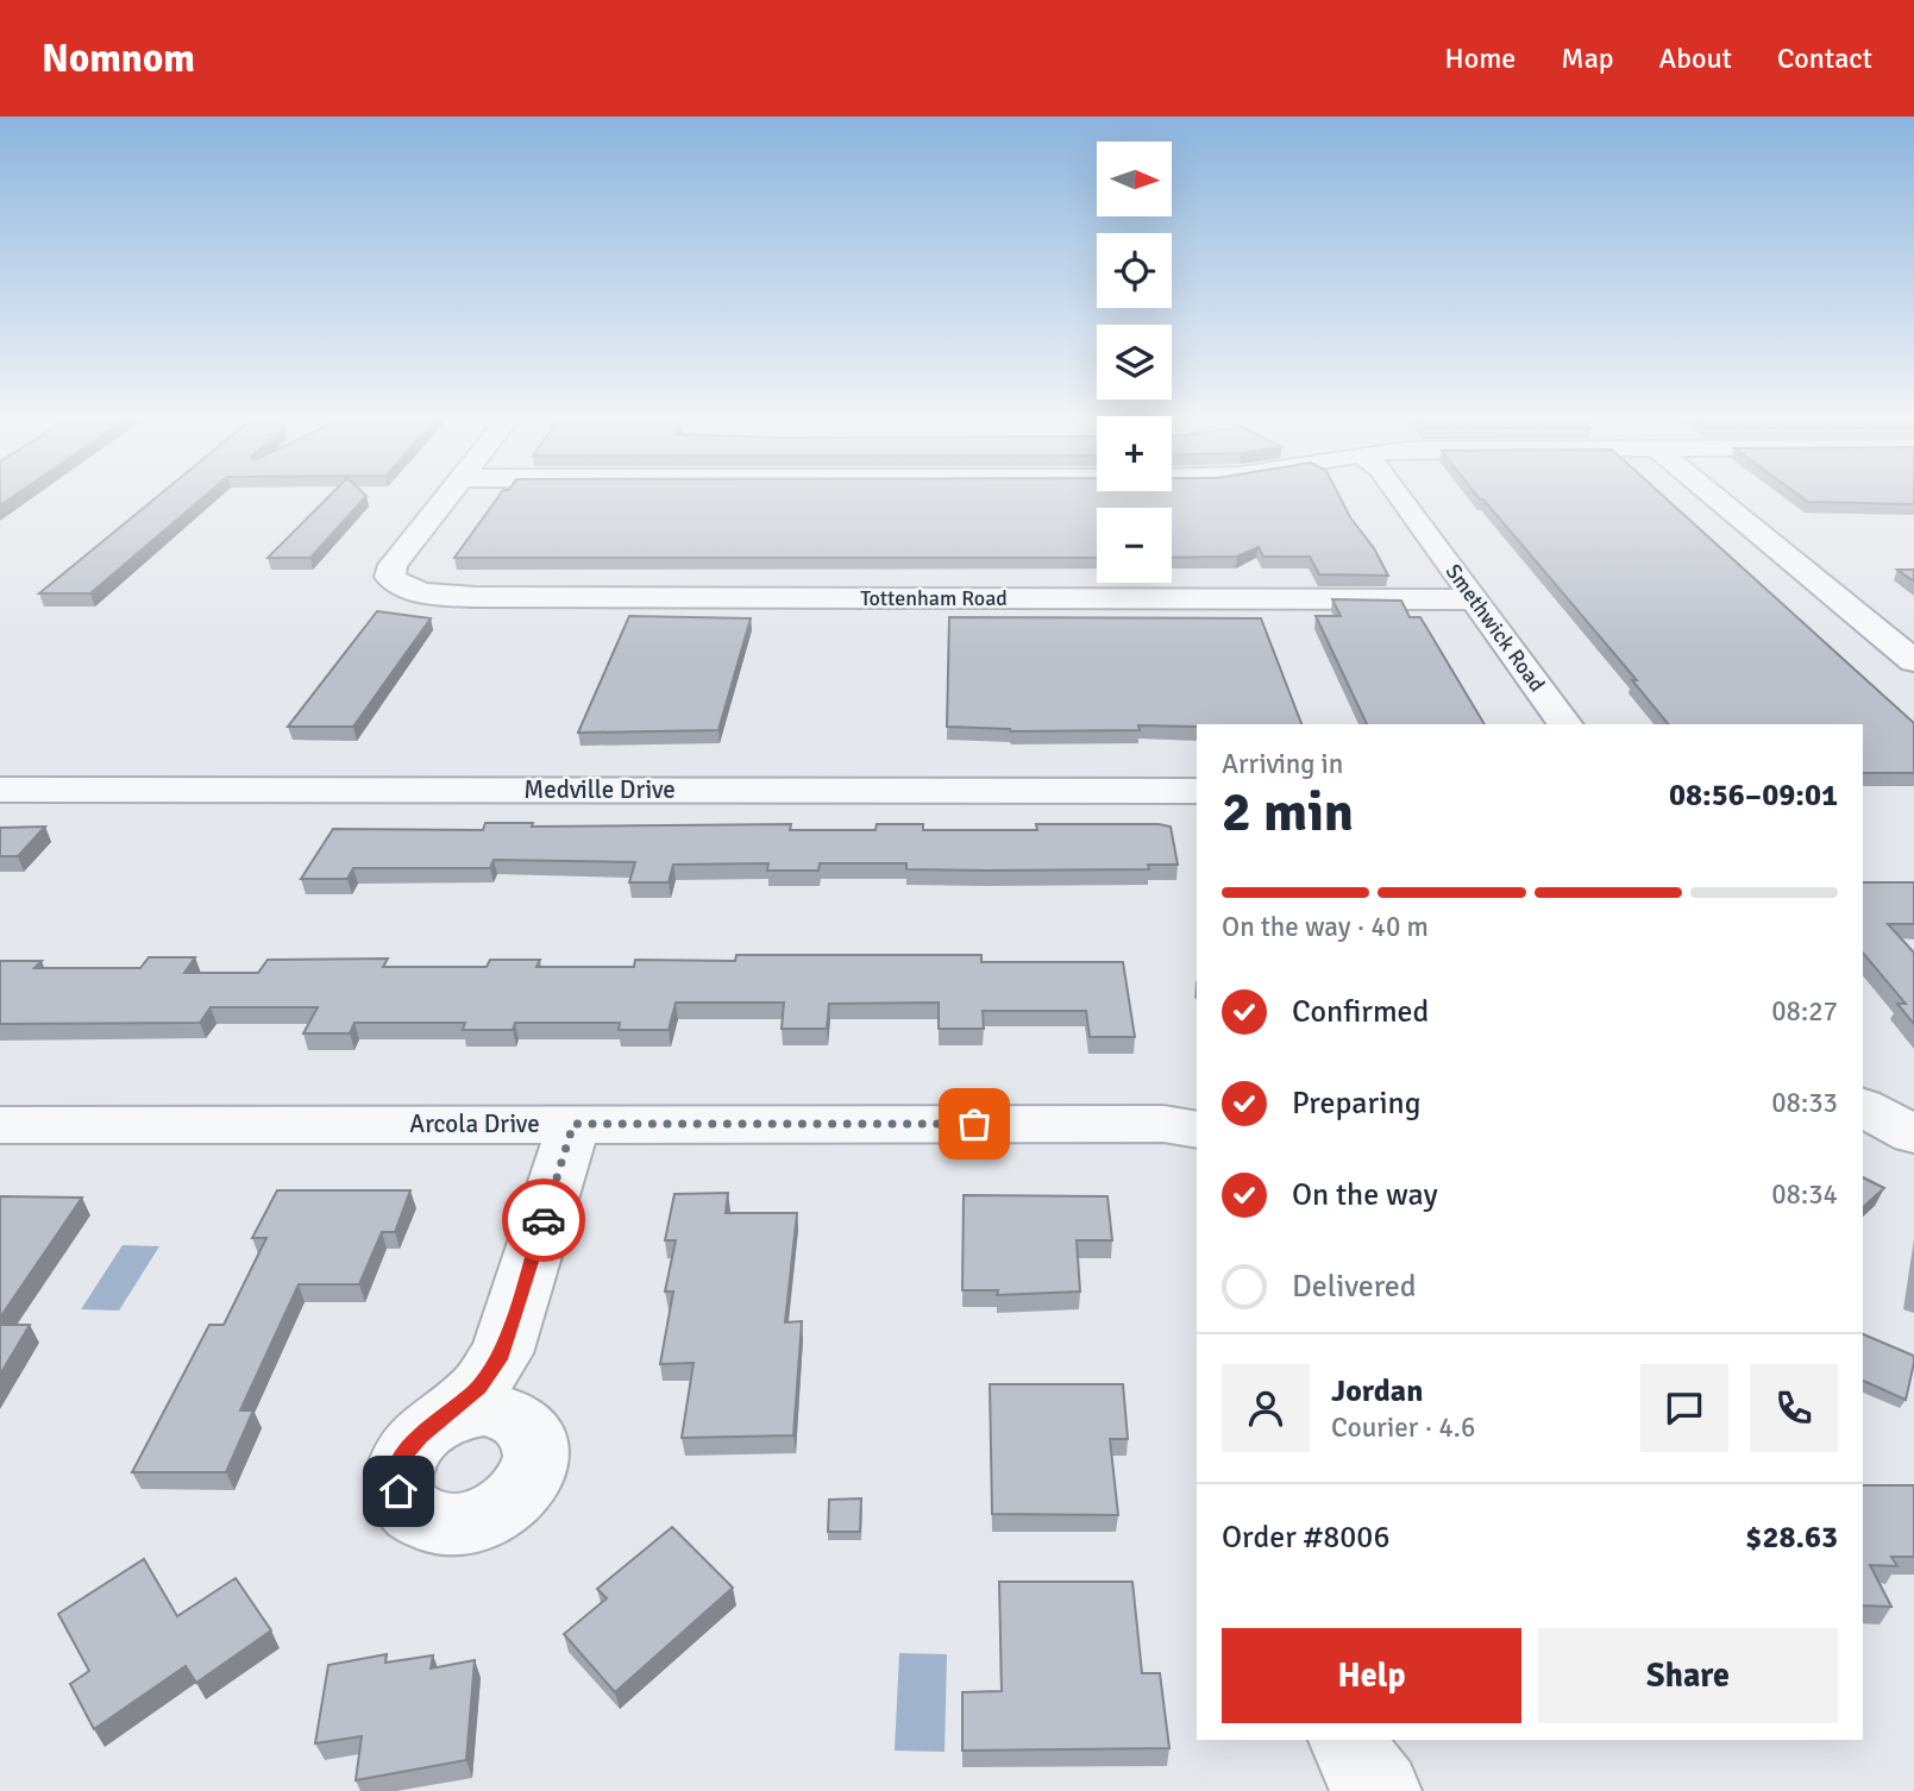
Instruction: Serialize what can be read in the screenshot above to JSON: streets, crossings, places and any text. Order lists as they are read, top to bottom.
{
  "streets": {
    "street": [
      "Tottenham Road",
      "Smethwick Road",
      "Medville Drive",
      "Arcola Drive"
    ]
  },
  "crossings": [
    ["Tottenham Road", "Smethwick Road"]
  ],
  "north": "right",
  "page": {
    "header": "Nomnom",
    "nav": [
      "Home",
      "Map",
      "About",
      "Contact"
    ],
    "map_buttons": ["+", "−"],
    "heading": ["2 min", "Arriving in", "08:56–09:01"],
    "panel": [
      "Jordan",
      "Courier · 4.6",
      "Order #8006",
      "$28.63"
    ],
    "bar": "On the way · 40 m",
    "list": [
      ["Confirmed", "08:27"],
      ["Preparing", "08:33"],
      ["On the way", "08:34"],
      "Delivered"
    ],
    "buttons": ["Help", "Share"]
  }
}
